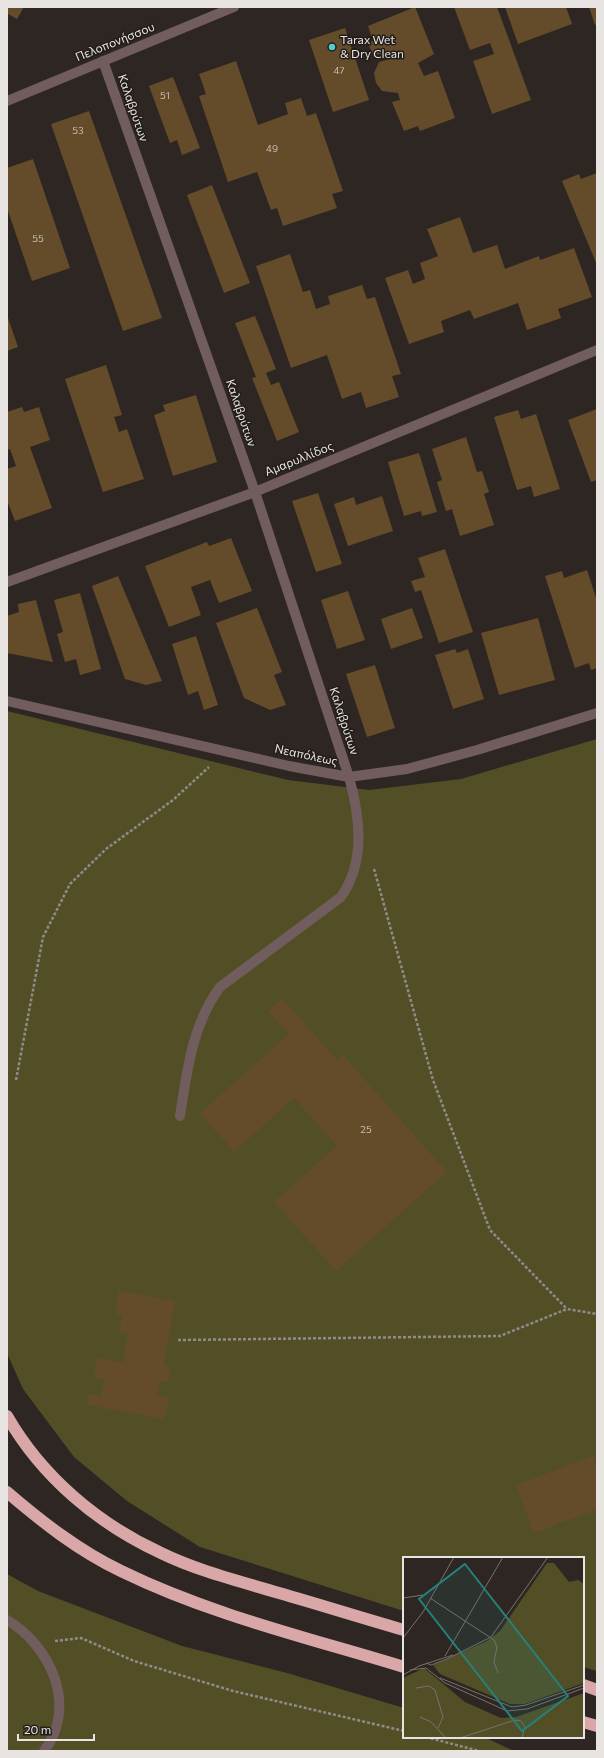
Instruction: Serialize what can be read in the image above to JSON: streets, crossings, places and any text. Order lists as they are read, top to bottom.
{
  "streets": {
    "street": [
      "Πελοπονήσσου",
      "Καλαβρύτων",
      "Αμαρυλλίδος",
      "Νεαπόλεως"
    ]
  },
  "crossings": [
    ["Πελοπονήσσου", "Καλαβρύτων"],
    ["Καλαβρύτων", "Αμαρυλλίδος"],
    ["Καλαβρύτων", "Νεαπόλεως"]
  ],
  "places": ["Tarax Wet & Dry Clean"],
  "house_numbers": [
    "47",
    "51",
    "53",
    "49",
    "55",
    "25"
  ],
  "scale_bar": "20 m"
}
